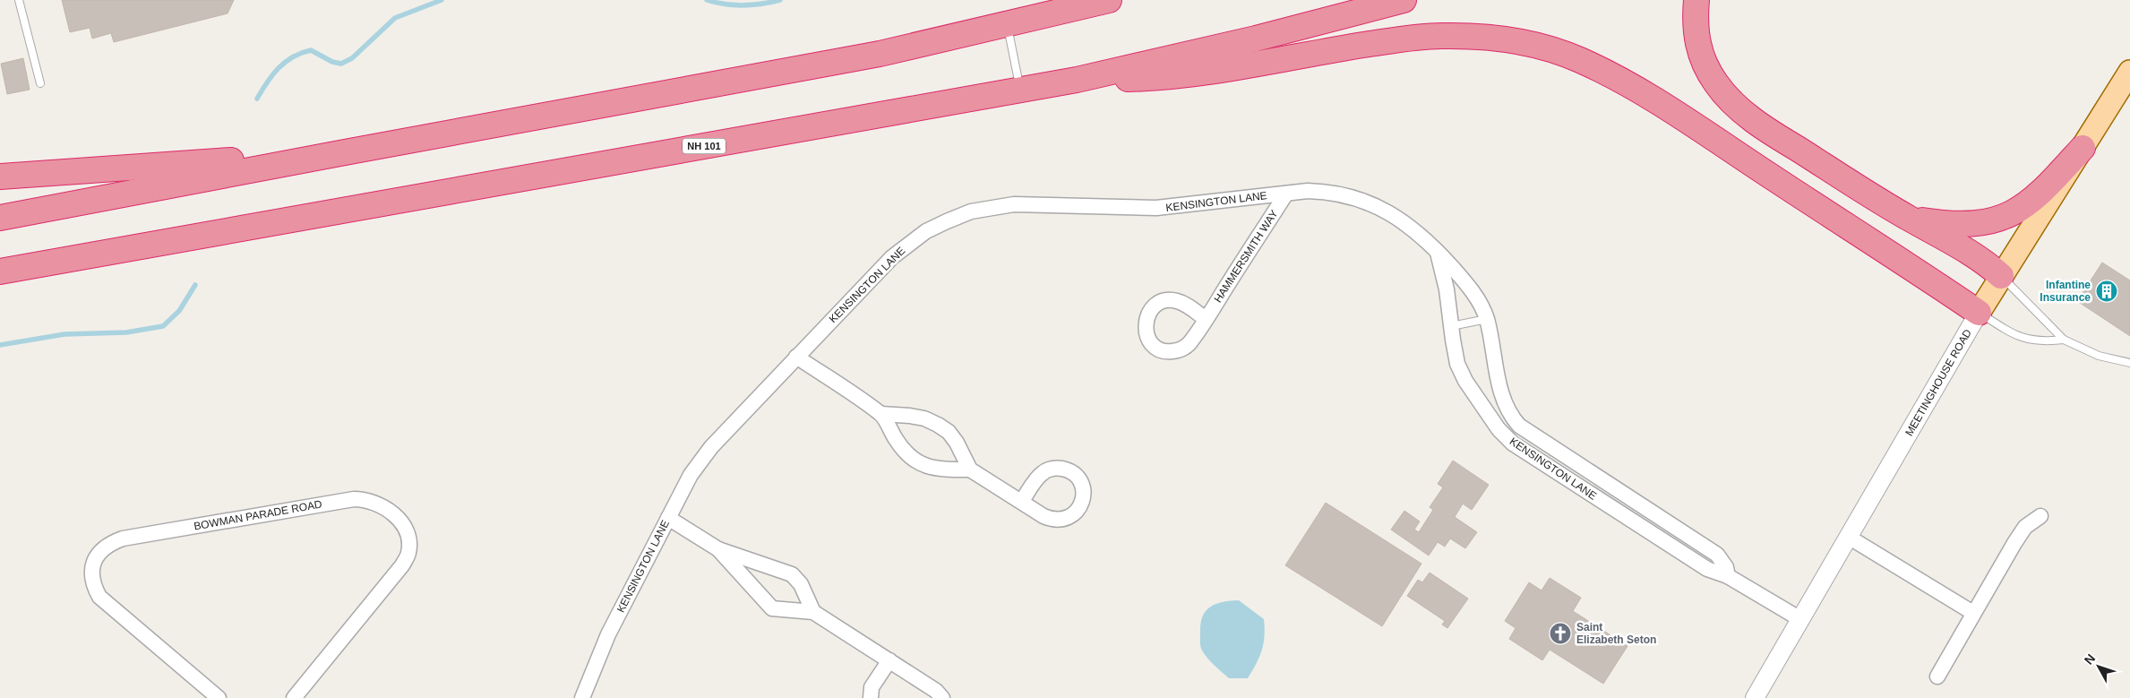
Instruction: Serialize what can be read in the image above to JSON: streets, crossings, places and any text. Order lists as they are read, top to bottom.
{
  "streets": {
    "highway": ["NH 101"],
    "main road": ["MEETINGHOUSE ROAD"],
    "street": ["KENSINGTON LANE", "HAMMERSMITH WAY", "BOWMAN PARADE ROAD"]
  },
  "crossings": [
    ["KENSINGTON LANE", "HAMMERSMITH WAY"],
    ["KENSINGTON LANE", "MEETINGHOUSE ROAD"]
  ],
  "places": {
    "building": ["Infantine Insurance"],
    "church": ["Saint Elizabeth Seton"]
  },
  "north": "top left"
}
